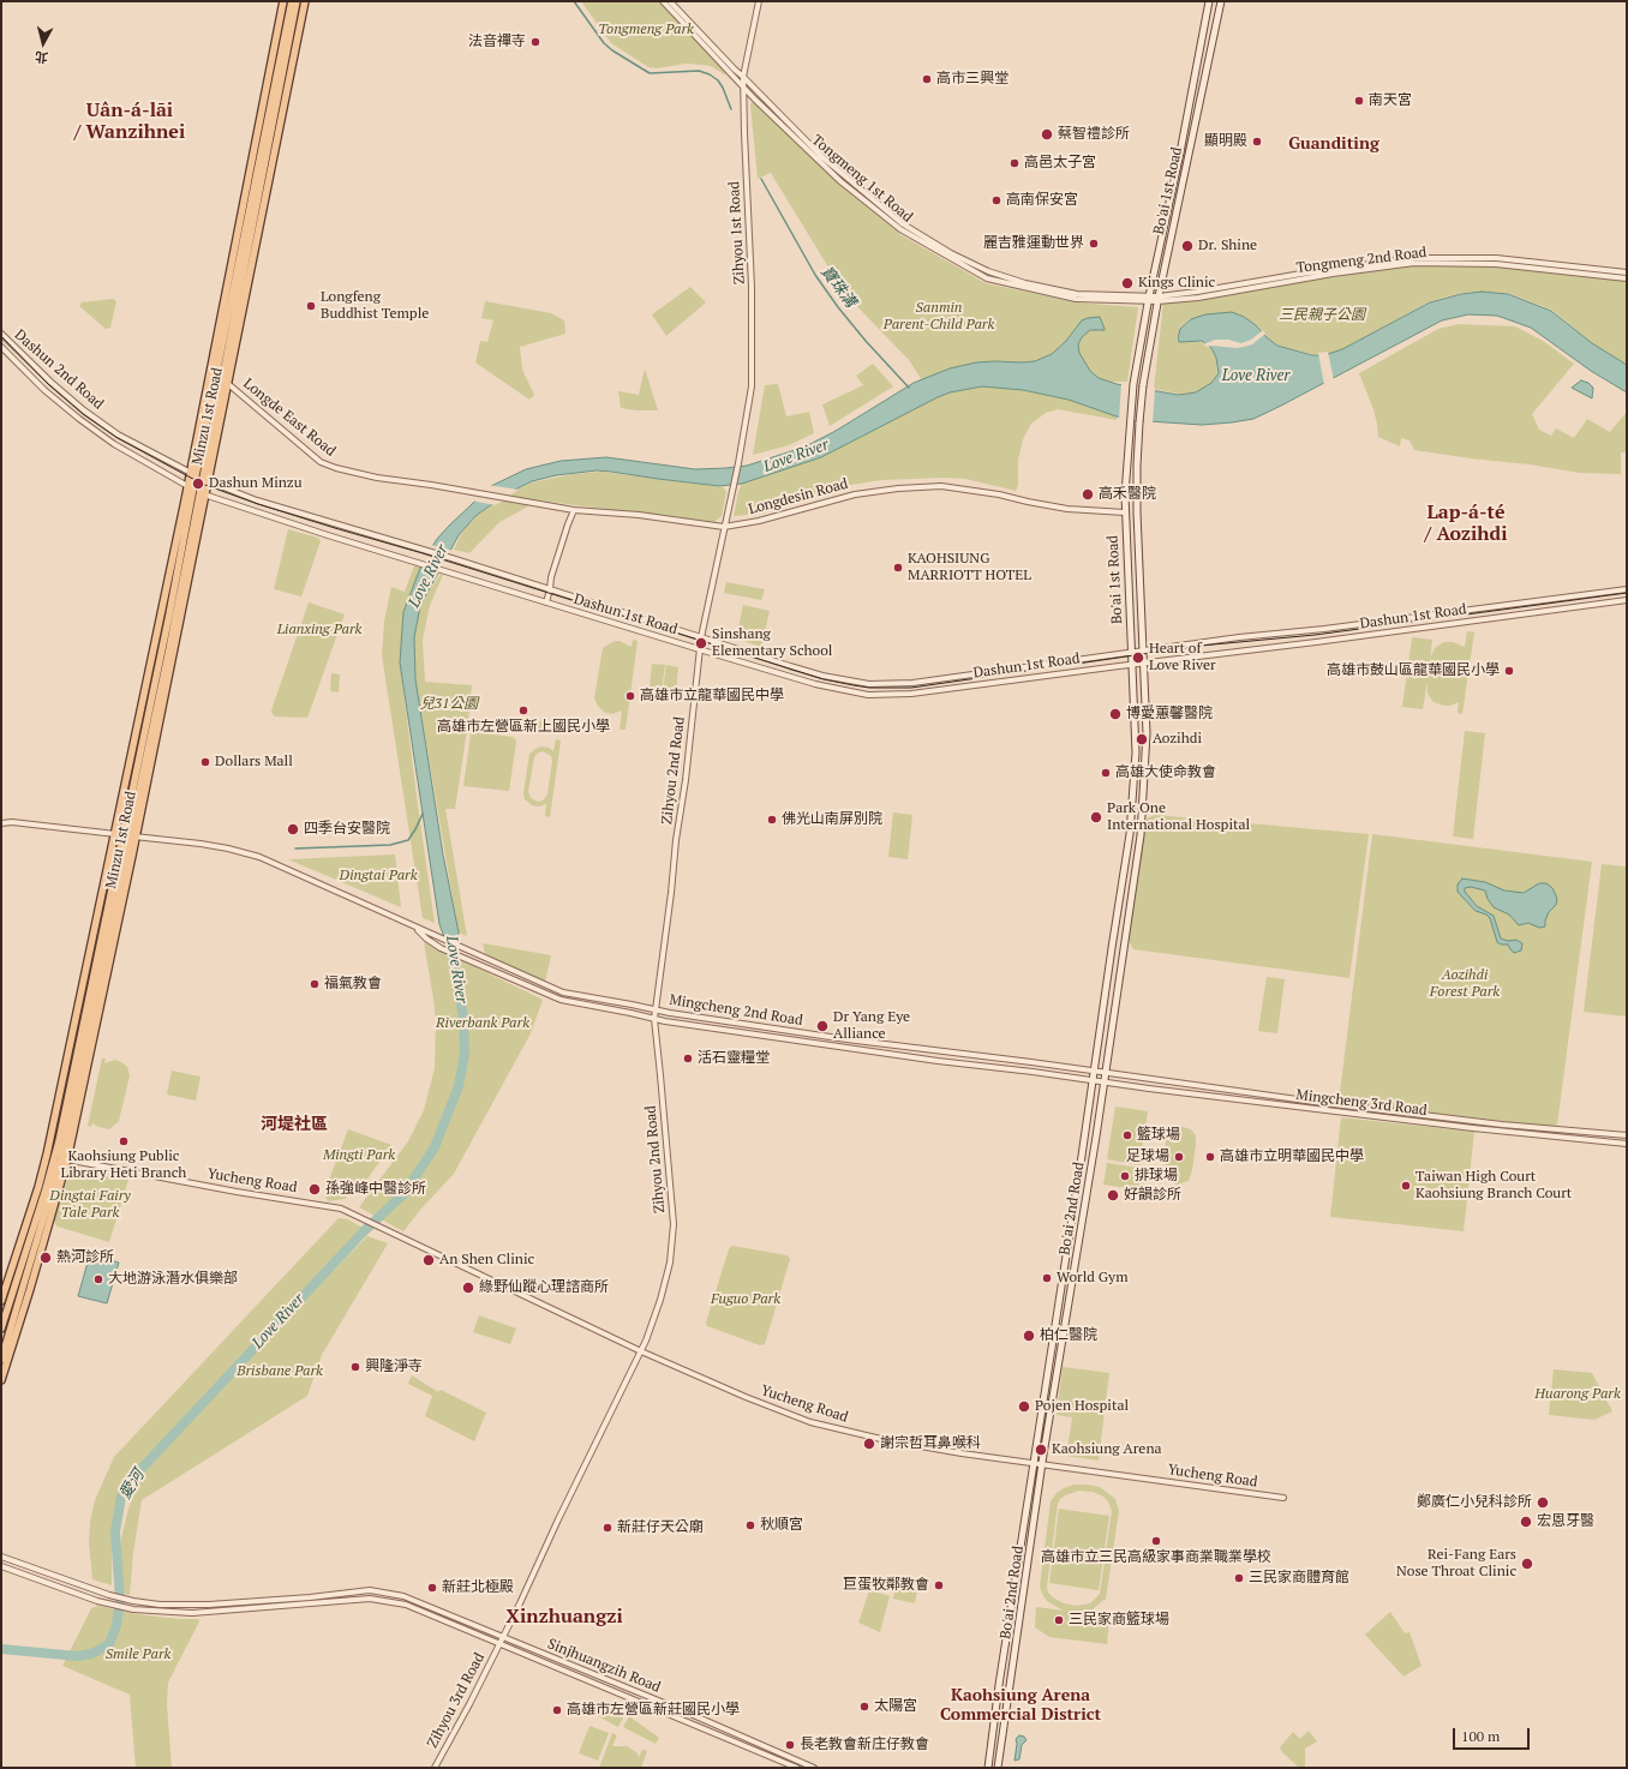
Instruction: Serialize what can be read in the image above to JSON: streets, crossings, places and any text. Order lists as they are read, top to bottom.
{
  "streets": {
    "main road": ["Bo'ai 1st Road", "Minzu 1st Road", "Bo'ai 2nd Road"],
    "street": [
      "Tongmeng 1st Road",
      "Zihyou 1st Road",
      "Tongmeng 2nd Road",
      "Dashun 2nd Road",
      "Longde East Road",
      "Longdesin Road",
      "Dashun 1st Road",
      "Zihyou 2nd Road",
      "Mingcheng 2nd Road",
      "Mingcheng 3rd Road",
      "Yucheng Road",
      "Sinjhuangzih Road",
      "Zihyou 3rd Road"
    ]
  },
  "crossings": [
    ["Tongmeng 1st Road", "Bo'ai 1st Road"],
    ["Tongmeng 1st Road", "Zihyou 1st Road"],
    ["Bo'ai 1st Road", "Tongmeng 2nd Road"],
    ["Bo'ai 1st Road", "Longdesin Road"],
    ["Bo'ai 1st Road", "Dashun 1st Road"],
    ["Bo'ai 1st Road", "Bo'ai 2nd Road"],
    ["Zihyou 1st Road", "Longdesin Road"],
    ["Dashun 2nd Road", "Minzu 1st Road"],
    ["Dashun 2nd Road", "Dashun 1st Road"],
    ["Minzu 1st Road", "Longde East Road"],
    ["Minzu 1st Road", "Dashun 1st Road"],
    ["Minzu 1st Road", "Yucheng Road"],
    ["Longde East Road", "Longdesin Road"],
    ["Dashun 1st Road", "Zihyou 2nd Road"],
    ["Dashun 1st Road", "Bo'ai 2nd Road"],
    ["Zihyou 2nd Road", "Mingcheng 2nd Road"],
    ["Zihyou 2nd Road", "Yucheng Road"],
    ["Zihyou 2nd Road", "Sinjhuangzih Road"],
    ["Zihyou 2nd Road", "Zihyou 3rd Road"],
    ["Mingcheng 2nd Road", "Mingcheng 3rd Road"],
    ["Mingcheng 2nd Road", "Bo'ai 2nd Road"],
    ["Mingcheng 3rd Road", "Bo'ai 2nd Road"],
    ["Yucheng Road", "Bo'ai 2nd Road"],
    ["Sinjhuangzih Road", "Zihyou 3rd Road"]
  ],
  "districts": [
    "Uân-á-lāi / Wanzihnei",
    "Guanditing",
    "Lap-á-té / Aozihdi",
    "河堤社區",
    "Xinzhuangzi",
    "Kaohsiung Arena Commercial District"
  ],
  "water": ["寶珠溝", "Love River", "愛河"],
  "parks": [
    "Tongmeng Park",
    "Sanmin Parent-Child Park",
    "三民親子公園",
    "Lianxing Park",
    "兒31公園",
    "Dingtai Park",
    "Aozihdi Forest Park",
    "Riverbank Park",
    "Mingti Park",
    "Dingtai Fairy Tale Park",
    "Fuguo Park",
    "Brisbane Park",
    "Huarong Park",
    "Smile Park"
  ],
  "places": [
    "法音禪寺",
    "高市三興堂",
    "南天宮",
    "蔡智禮診所",
    "顯明殿",
    "高邑太子宮",
    "高南保安宮",
    "麗吉雅運動世界",
    "Dr. Shine",
    "Kings Clinic",
    "Longfeng Buddhist Temple",
    "Dashun Minzu",
    "高禾醫院",
    "KAOHSIUNG MARRIOTT HOTEL",
    "Sinshang Elementary School",
    "Heart of Love River",
    "高雄市鼓山區龍華國民小學",
    "高雄市立龍華國民中學",
    "高雄市左營區新上國民小學",
    "博愛蕙馨醫院",
    "Aozihdi",
    "Dollars Mall",
    "高雄大使命教會",
    "Park One International Hospital",
    "佛光山南屏別院",
    "四季台安醫院",
    "福氣教會",
    "Dr Yang Eye Alliance",
    "活石靈糧堂",
    "籃球場",
    "Kaohsiung Public Library Heti Branch",
    "足球場",
    "高雄市立明華國民中學",
    "排球場",
    "Taiwan High Court Kaohsiung Branch Court",
    "孫強峰中醫診所",
    "好韻診所",
    "熱河診所",
    "An Shen Clinic",
    "World Gym",
    "大地游泳潛水俱樂部",
    "綠野仙蹤心理諮商所",
    "柏仁醫院",
    "興隆淨寺",
    "Pojen Hospital",
    "謝宗哲耳鼻喉科",
    "Kaohsiung Arena",
    "鄭廣仁小兒科診所",
    "宏恩牙醫",
    "秋順宮",
    "新莊仔天公廟",
    "高雄市立三民高級家事商業職業學校",
    "Rei-Fang Ears Nose Throat Clinic",
    "三民家商體育館",
    "巨蛋牧鄰教會",
    "新莊北極殿",
    "三民家商籃球場",
    "太陽宮",
    "高雄市左營區新莊國民小學",
    "長老教會新庄仔教會"
  ],
  "scale_bar": "100 m",
  "north": "bottom"
}
